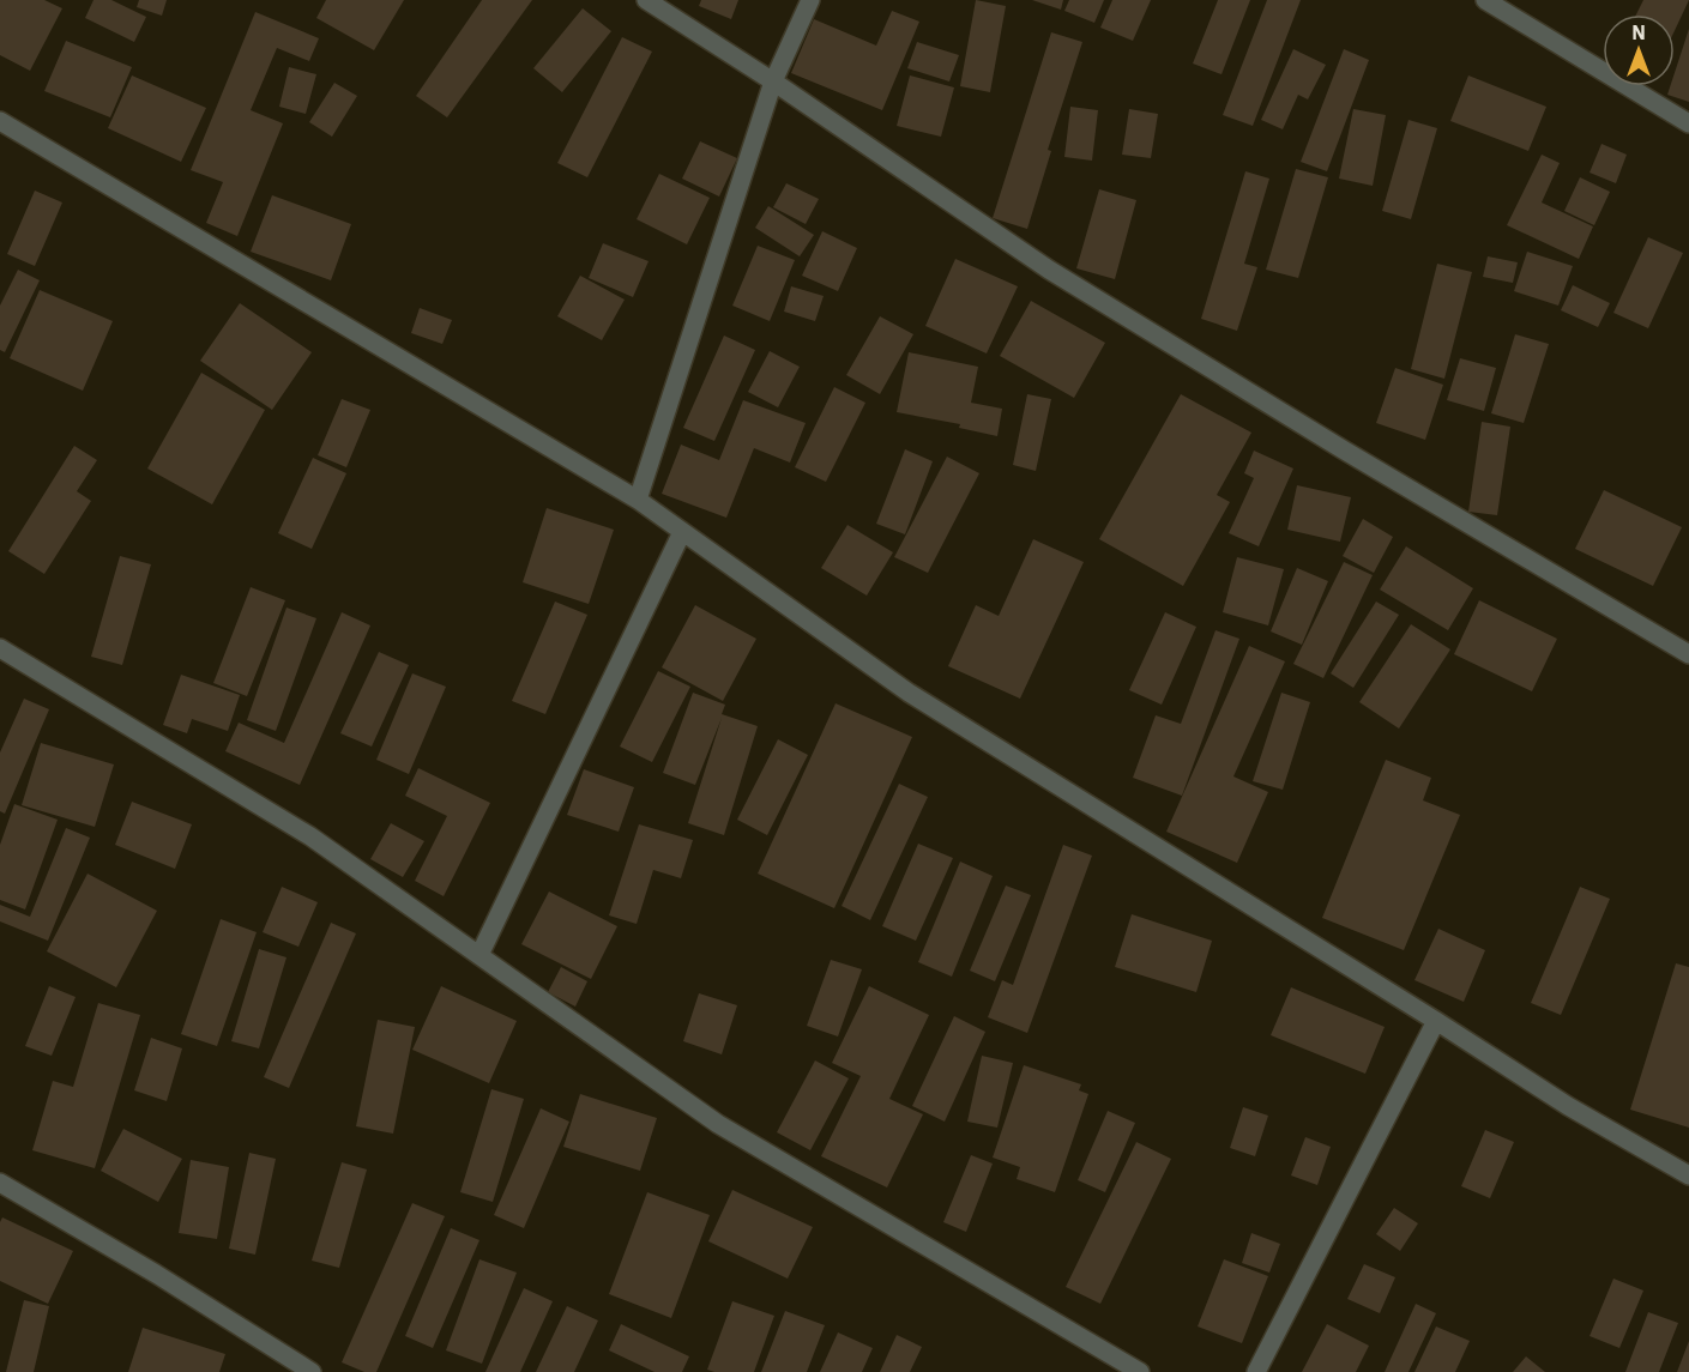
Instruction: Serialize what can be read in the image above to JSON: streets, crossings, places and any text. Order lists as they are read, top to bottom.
{
  "north": "top"
}
